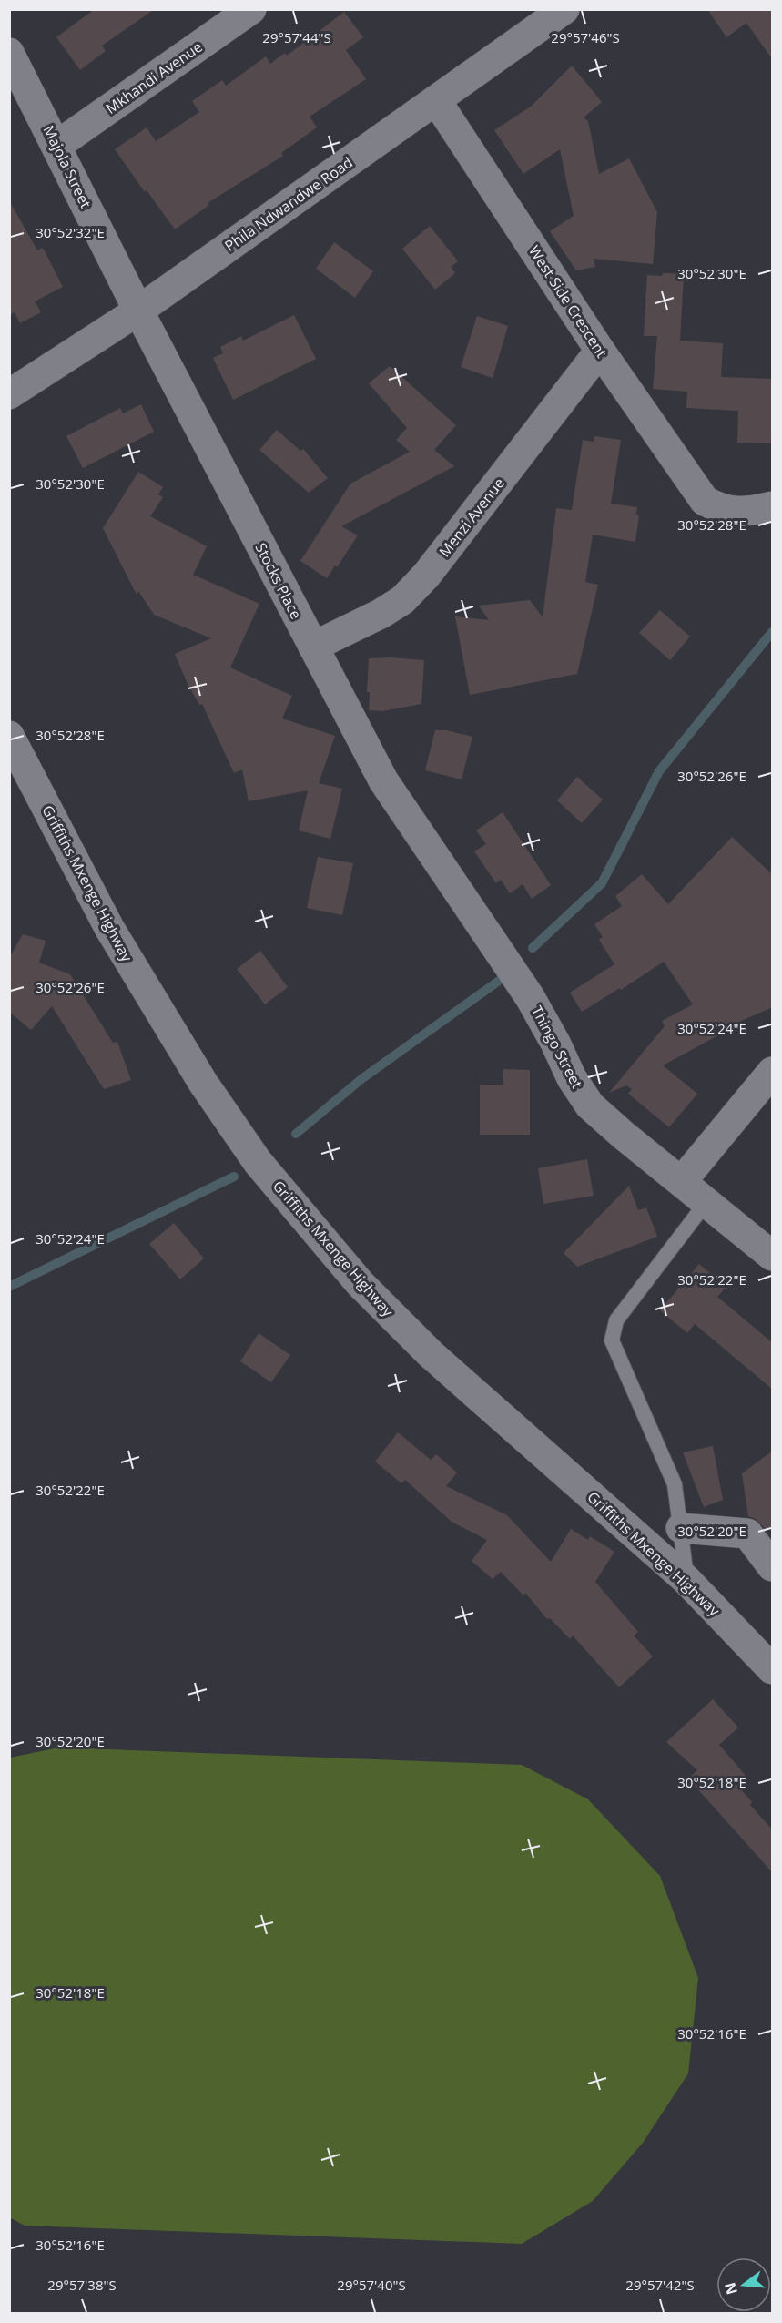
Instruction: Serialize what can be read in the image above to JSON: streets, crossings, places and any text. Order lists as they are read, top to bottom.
{
  "streets": {
    "street": [
      "Mkhandi Avenue",
      "Majola Street",
      "Phila Ndwandwe Road",
      "West Side Crescent",
      "Menzi Avenue",
      "Stocks Place",
      "Griffiths Mxenge Highway",
      "Thingo Street"
    ]
  },
  "crossings": [
    ["Mkhandi Avenue", "Majola Street"],
    ["Majola Street", "Phila Ndwandwe Road"],
    ["Majola Street", "Stocks Place"],
    ["Phila Ndwandwe Road", "West Side Crescent"],
    ["Phila Ndwandwe Road", "Stocks Place"],
    ["West Side Crescent", "Menzi Avenue"],
    ["Menzi Avenue", "Stocks Place"],
    ["Stocks Place", "Thingo Street"]
  ],
  "north": "left",
  "coordinates": [
    "29°57'44\"S",
    "29°57'46\"S",
    "30°52'32\"E",
    "30°52'30\"E",
    "30°52'28\"E",
    "30°52'26\"E",
    "30°52'24\"E",
    "30°52'22\"E",
    "30°52'20\"E",
    "30°52'18\"E",
    "30°52'16\"E",
    "29°57'38\"S",
    "29°57'40\"S",
    "29°57'42\"S"
  ]
}
